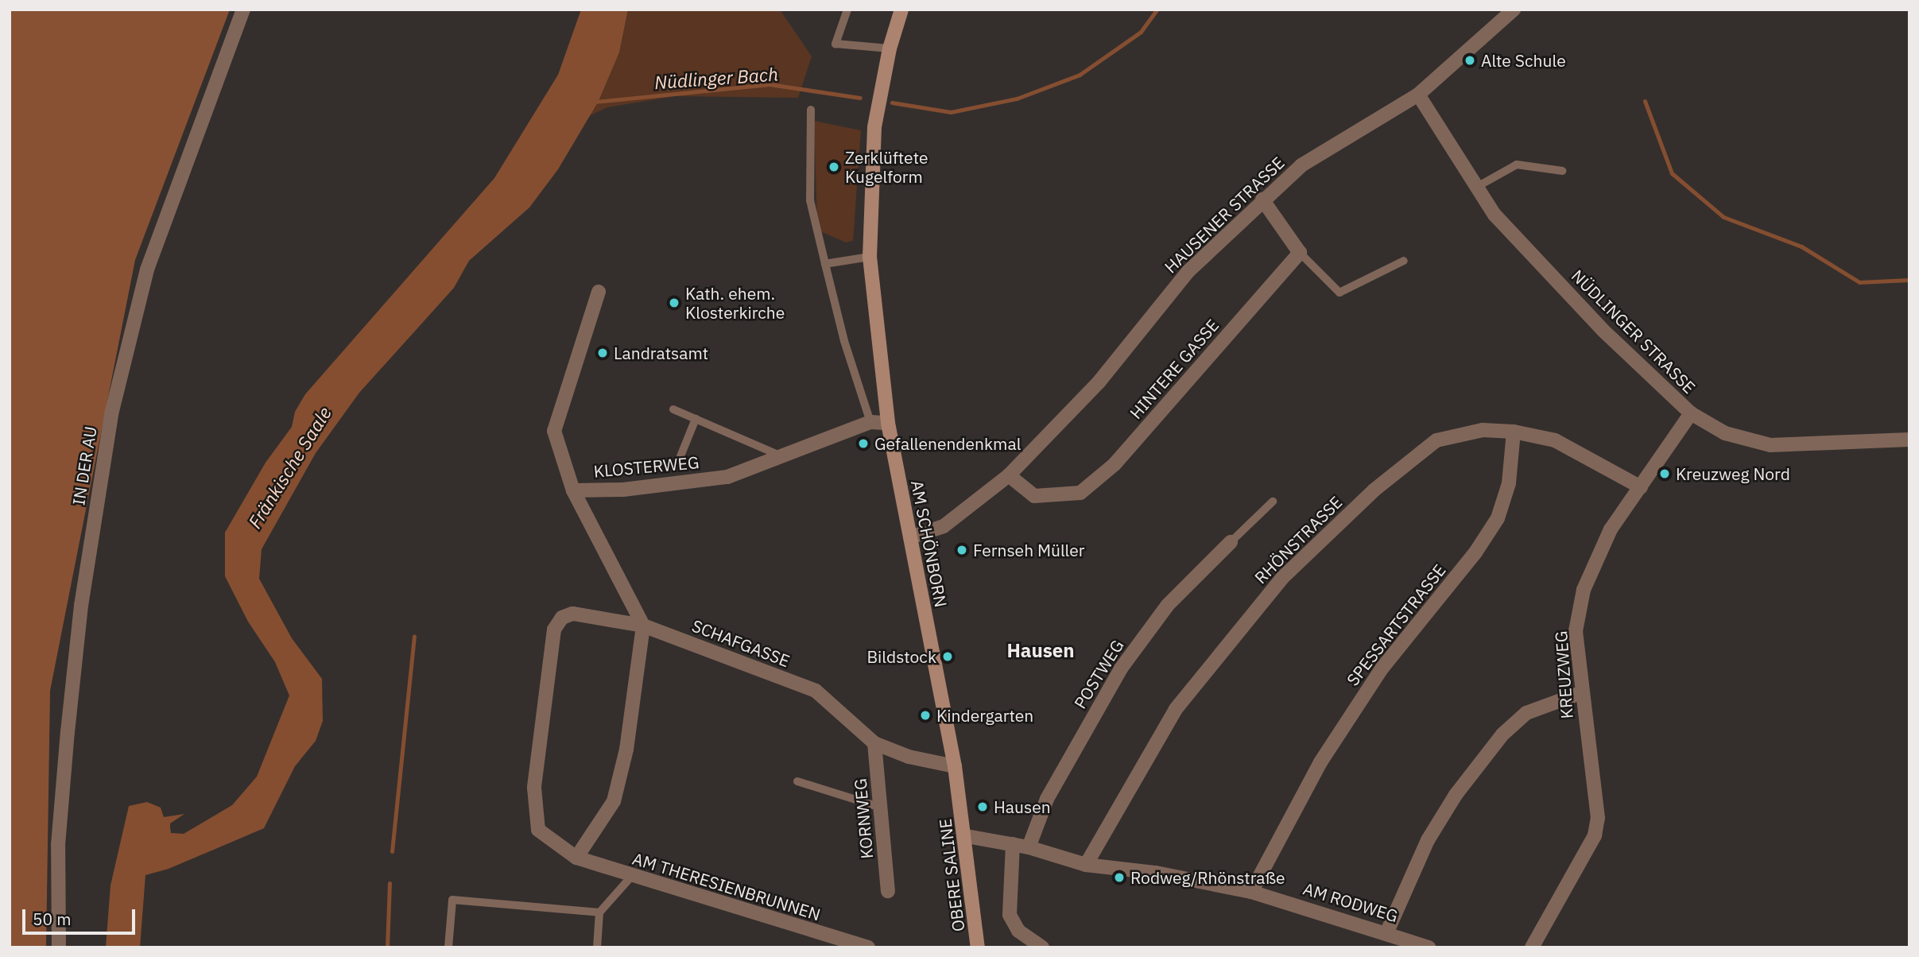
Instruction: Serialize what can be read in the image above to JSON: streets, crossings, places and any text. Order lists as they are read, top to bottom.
{
  "streets": {
    "main road": ["AM SCHÖNBORN", "OBERE SALINE"],
    "street": [
      "HAUSENER STRASSE",
      "NÜDLINGER STRASSE",
      "HINTERE GASSE",
      "IN DER AU",
      "KLOSTERWEG",
      "RHÖNSTRASSE",
      "SPESSARTSTRASSE",
      "SCHAFGASSE",
      "POSTWEG",
      "KREUZWEG",
      "KORNWEG",
      "AM THERESIENBRUNNEN",
      "AM RODWEG"
    ]
  },
  "crossings": [
    ["HAUSENER STRASSE", "NÜDLINGER STRASSE"],
    ["HAUSENER STRASSE", "HINTERE GASSE"],
    ["HAUSENER STRASSE", "AM SCHÖNBORN"],
    ["NÜDLINGER STRASSE", "KREUZWEG"],
    ["KLOSTERWEG", "AM SCHÖNBORN"],
    ["RHÖNSTRASSE", "SPESSARTSTRASSE"],
    ["RHÖNSTRASSE", "KREUZWEG"],
    ["RHÖNSTRASSE", "AM RODWEG"],
    ["AM SCHÖNBORN", "SCHAFGASSE"],
    ["AM SCHÖNBORN", "OBERE SALINE"],
    ["SPESSARTSTRASSE", "AM RODWEG"],
    ["SCHAFGASSE", "KORNWEG"],
    ["SCHAFGASSE", "OBERE SALINE"],
    ["SCHAFGASSE", "AM THERESIENBRUNNEN"],
    ["POSTWEG", "AM RODWEG"],
    ["OBERE SALINE", "AM RODWEG"]
  ],
  "districts": ["Hausen"],
  "water": ["Nüdlinger Bach", "Fränkische Saale"],
  "places": [
    "Alte Schule",
    "Zerklüftete Kugelform",
    "Kath. ehem. Klosterkirche",
    "Landratsamt",
    "Gefallenendenkmal",
    "Kreuzweg Nord",
    "Fernseh Müller",
    "Bildstock",
    "Kindergarten",
    "Hausen",
    "Rodweg/Rhönstraße"
  ],
  "scale_bar": "50 m"
}
